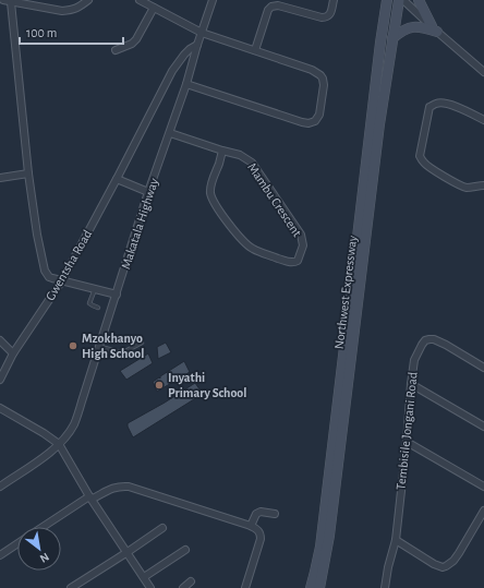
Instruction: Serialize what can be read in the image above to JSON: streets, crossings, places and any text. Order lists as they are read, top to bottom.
{
  "streets": {
    "main road": ["Northwest Expressway"],
    "street": [
      "Mambu Crescent",
      "Makatala Highway",
      "Gwentsha Road",
      "Tembisile Jongani Road"
    ]
  },
  "crossings": [
    ["Mambu Crescent", "Makatala Highway"],
    ["Makatala Highway", "Gwentsha Road"]
  ],
  "places": ["Mzokhanyo High School", "Inyathi Primary School"],
  "scale_bar": "100 m",
  "north": "bottom right"
}
